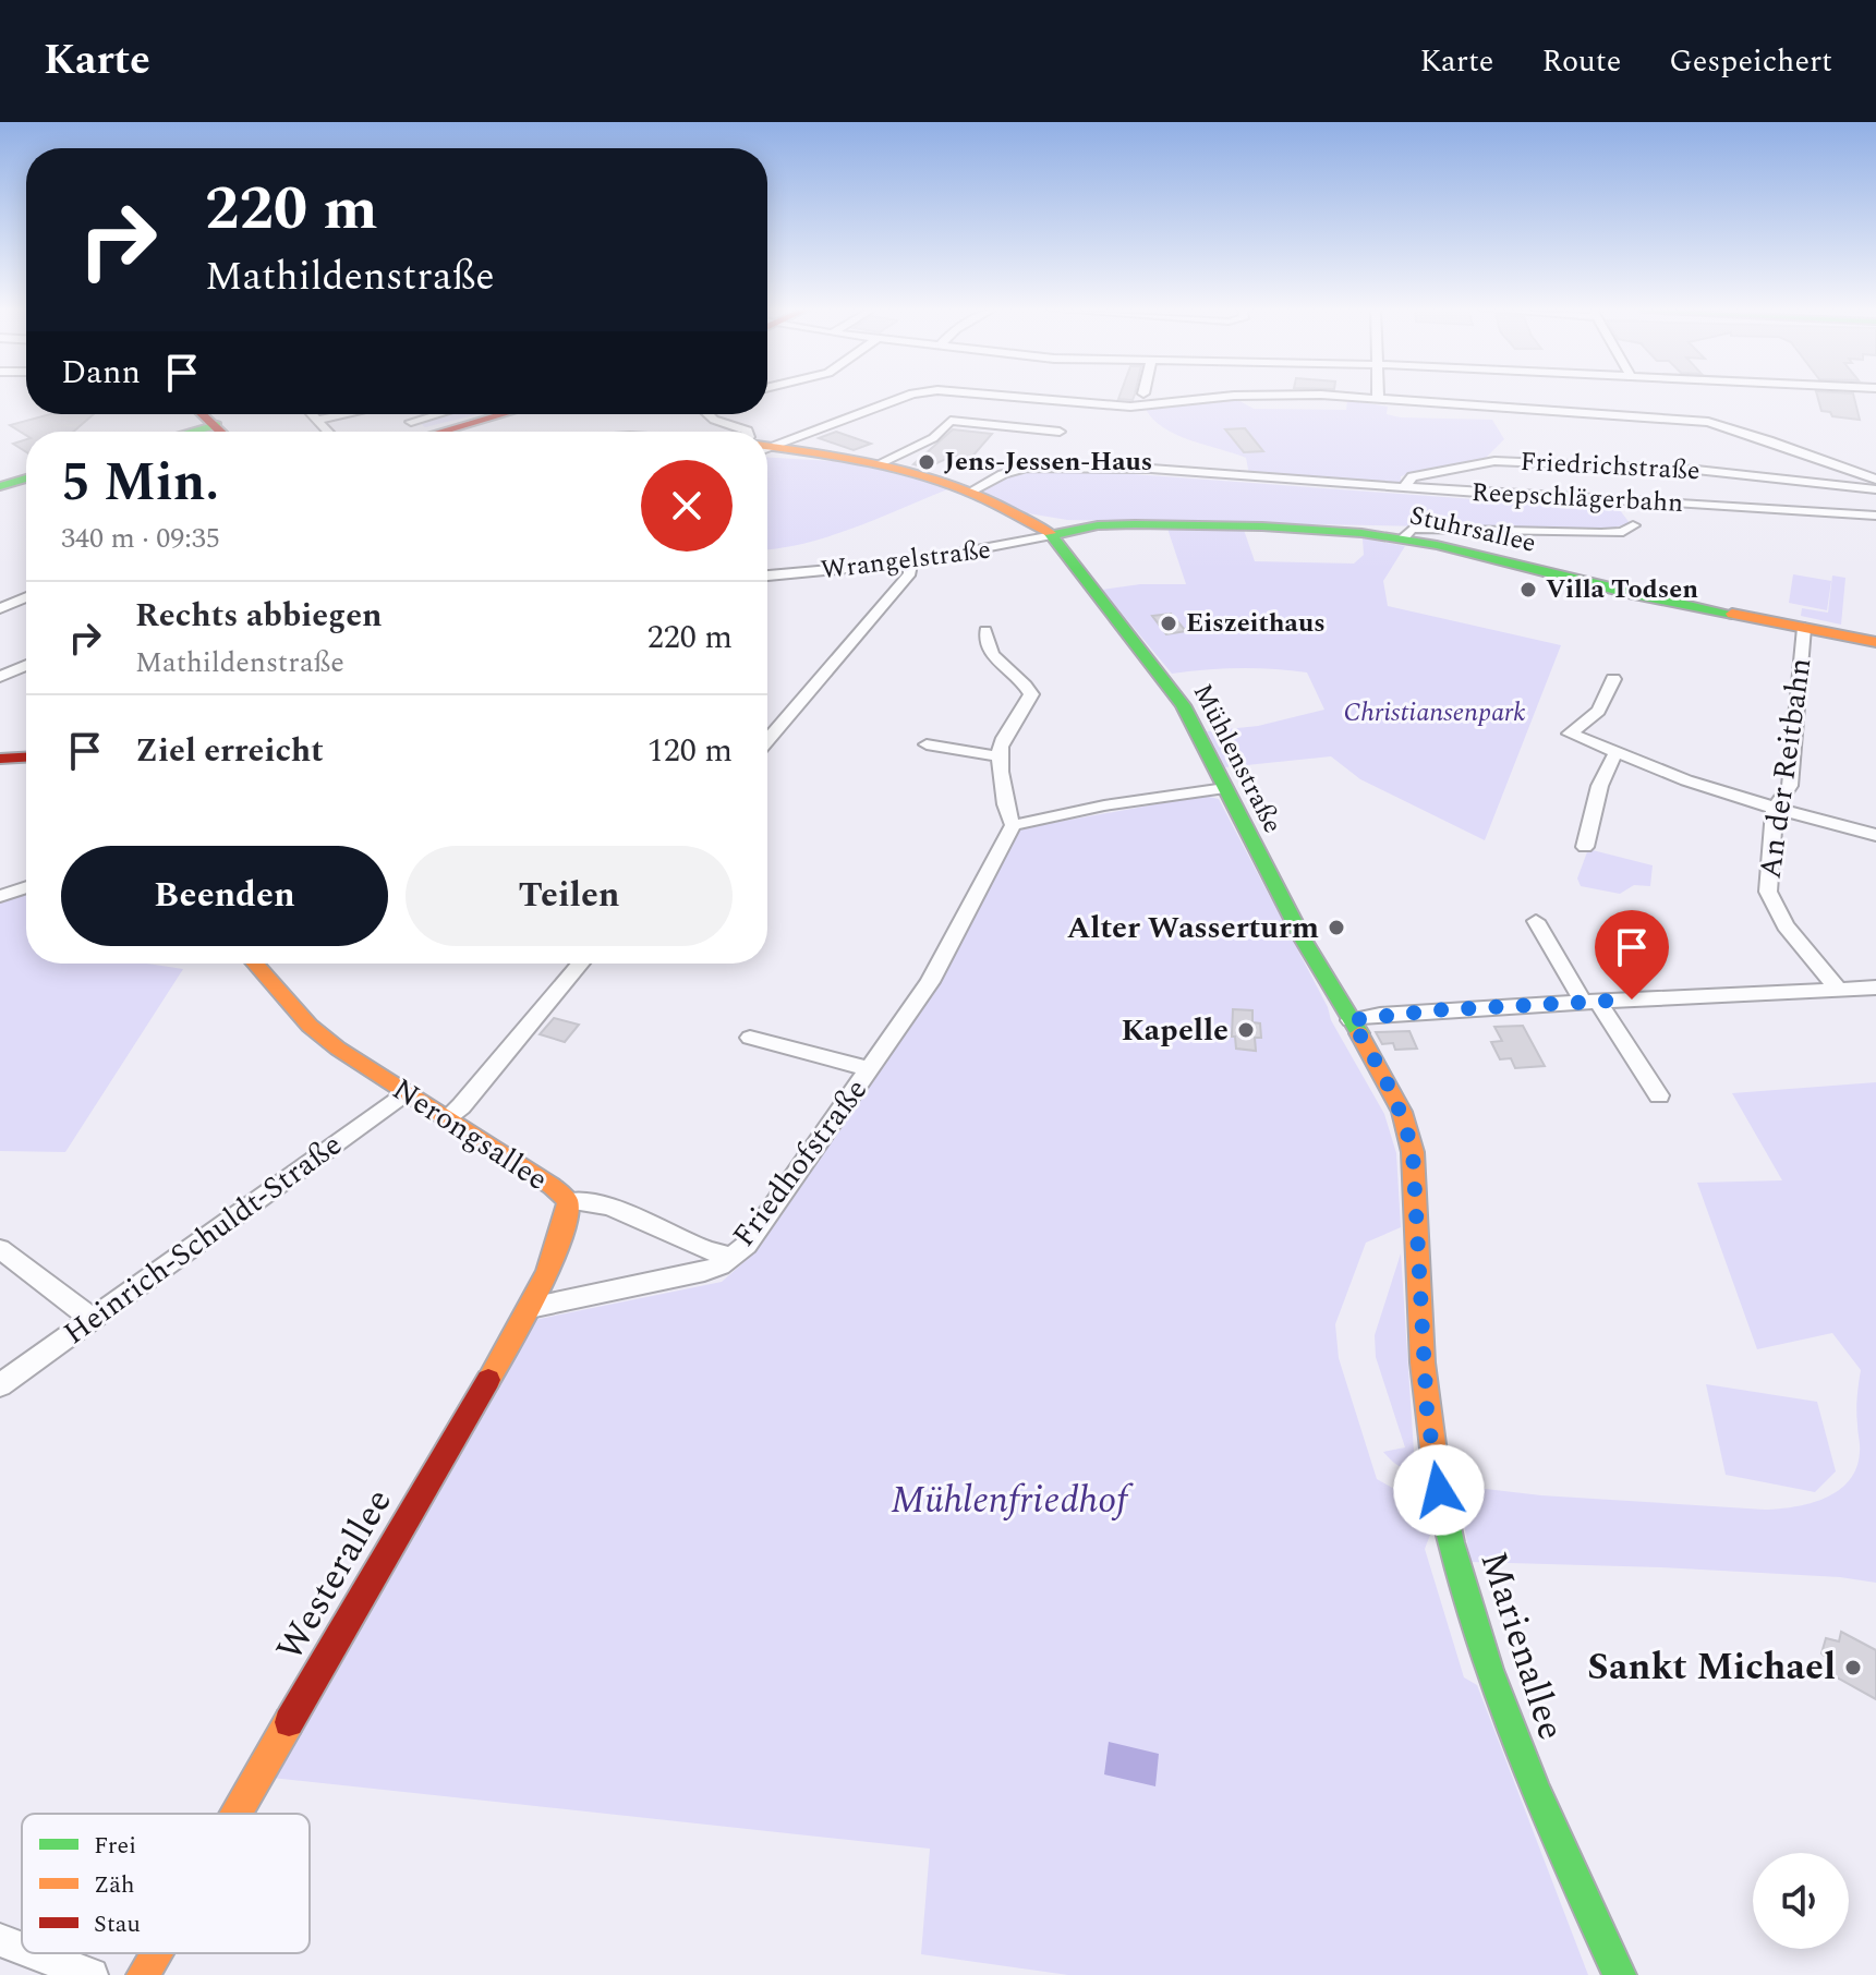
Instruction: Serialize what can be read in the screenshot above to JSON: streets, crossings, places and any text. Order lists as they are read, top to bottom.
{
  "streets": {
    "main road": [
      "Stuhrsallee",
      "Mühlenstraße",
      "Nerongsallee",
      "Westerallee",
      "Marienallee"
    ],
    "street": [
      "Friedrichstraße",
      "Reepschlägerbahn",
      "Wrangelstraße",
      "An der Reitbahn",
      "Friedhofstraße",
      "Heinrich-Schuldt-Straße"
    ]
  },
  "crossings": [
    ["Friedrichstraße", "Reepschlägerbahn"],
    ["Stuhrsallee", "Wrangelstraße"],
    ["Stuhrsallee", "Mühlenstraße"],
    ["Stuhrsallee", "An der Reitbahn"],
    ["Wrangelstraße", "Mühlenstraße"],
    ["Mühlenstraße", "Marienallee"],
    ["Nerongsallee", "Friedhofstraße"],
    ["Nerongsallee", "Heinrich-Schuldt-Straße"],
    ["Nerongsallee", "Westerallee"],
    ["Friedhofstraße", "Westerallee"]
  ],
  "parks": ["Christiansenpark", "Mühlenfriedhof"],
  "places": [
    "Jens-Jessen-Haus",
    "Villa Todsen",
    "Eiszeithaus",
    "Alter Wasserturm",
    "Kapelle",
    "Sankt Michael"
  ],
  "legend": ["Frei", "Zäh", "Stau"],
  "page": {
    "header": "Karte",
    "nav": ["Karte", "Route", "Gespeichert"],
    "turn": ["220 m", "Mathildenstraße"],
    "then": "Dann",
    "heading": ["5 Min.", "340 m · 09:35"],
    "list": [
      {
        "name": "Rechts abbiegen",
        "note": "Mathildenstraße",
        "value": "220 m"
      },
      {
        "name": "Ziel erreicht",
        "value": "120 m"
      }
    ],
    "buttons": ["Beenden", "Teilen"]
  }
}
